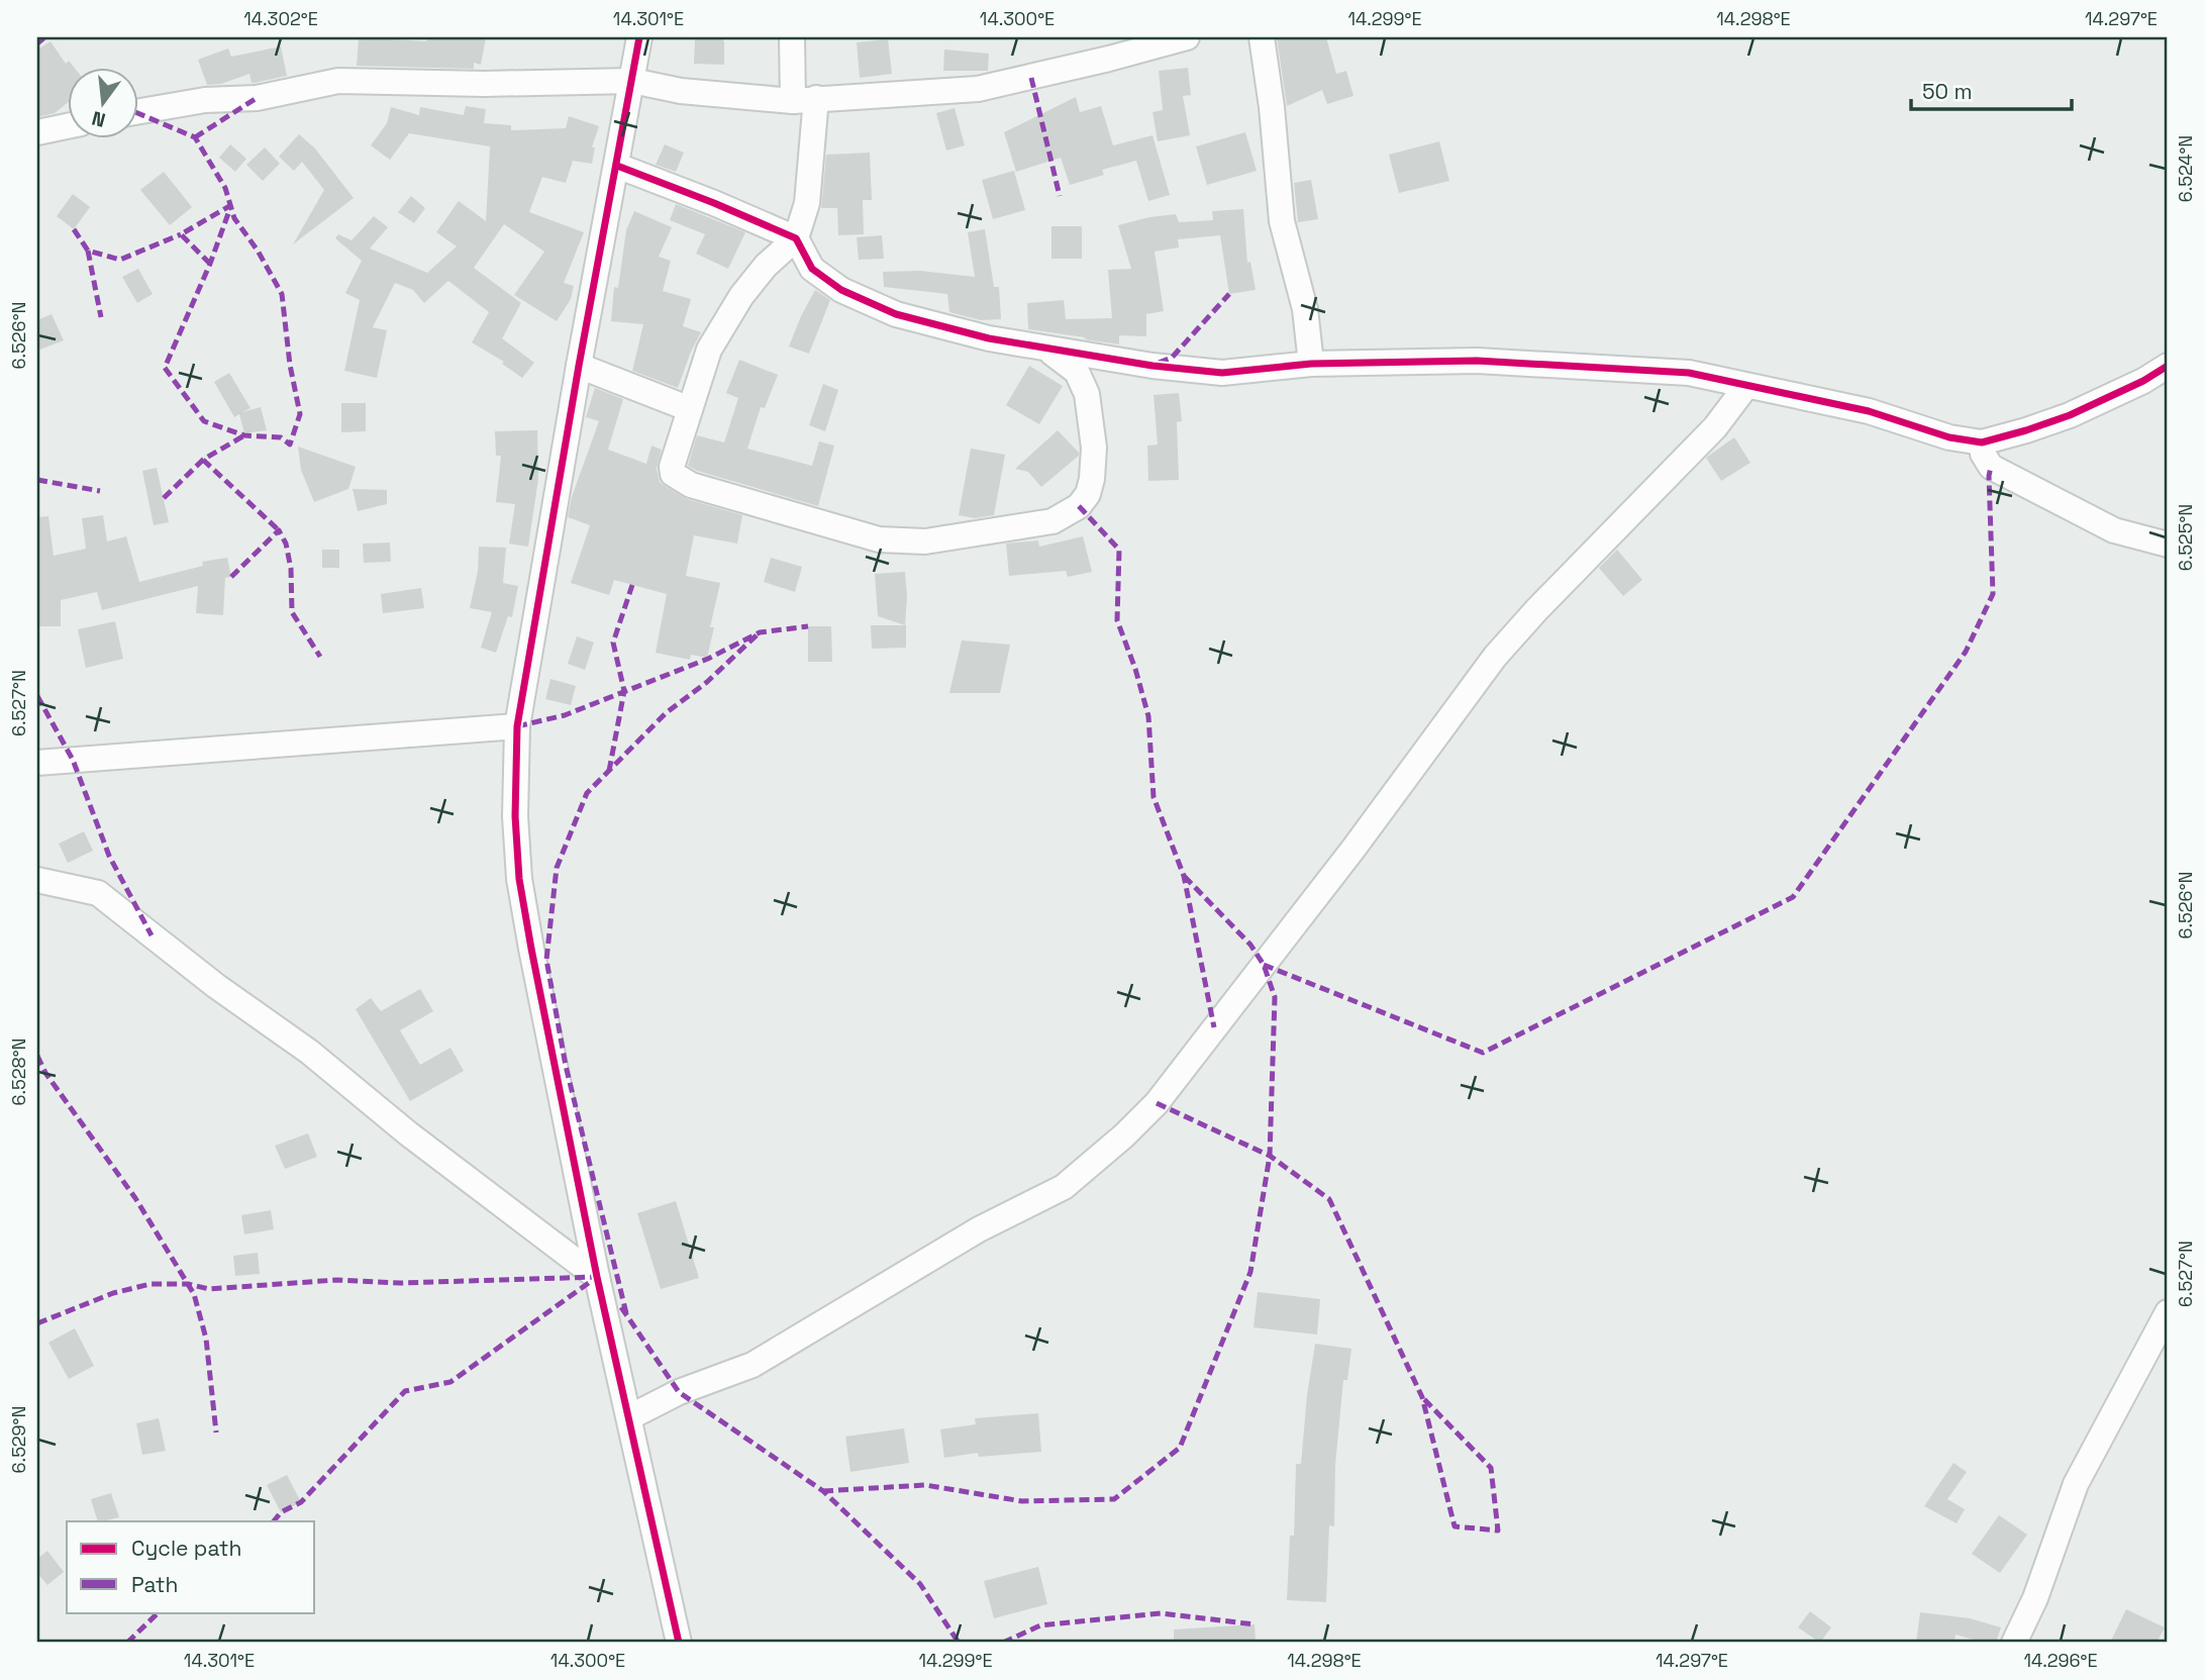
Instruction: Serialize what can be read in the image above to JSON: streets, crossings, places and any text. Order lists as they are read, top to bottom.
{
  "legend": ["Cycle path", "Path"],
  "scale_bar": "50 m",
  "north": "bottom",
  "coordinates": [
    "14.302°E",
    "14.301°E",
    "14.300°E",
    "14.299°E",
    "14.298°E",
    "14.297°E",
    "6.524°N",
    "6.526°N",
    "6.525°N",
    "6.527°N",
    "6.528°N",
    "6.529°N",
    "14.296°E"
  ]
}
